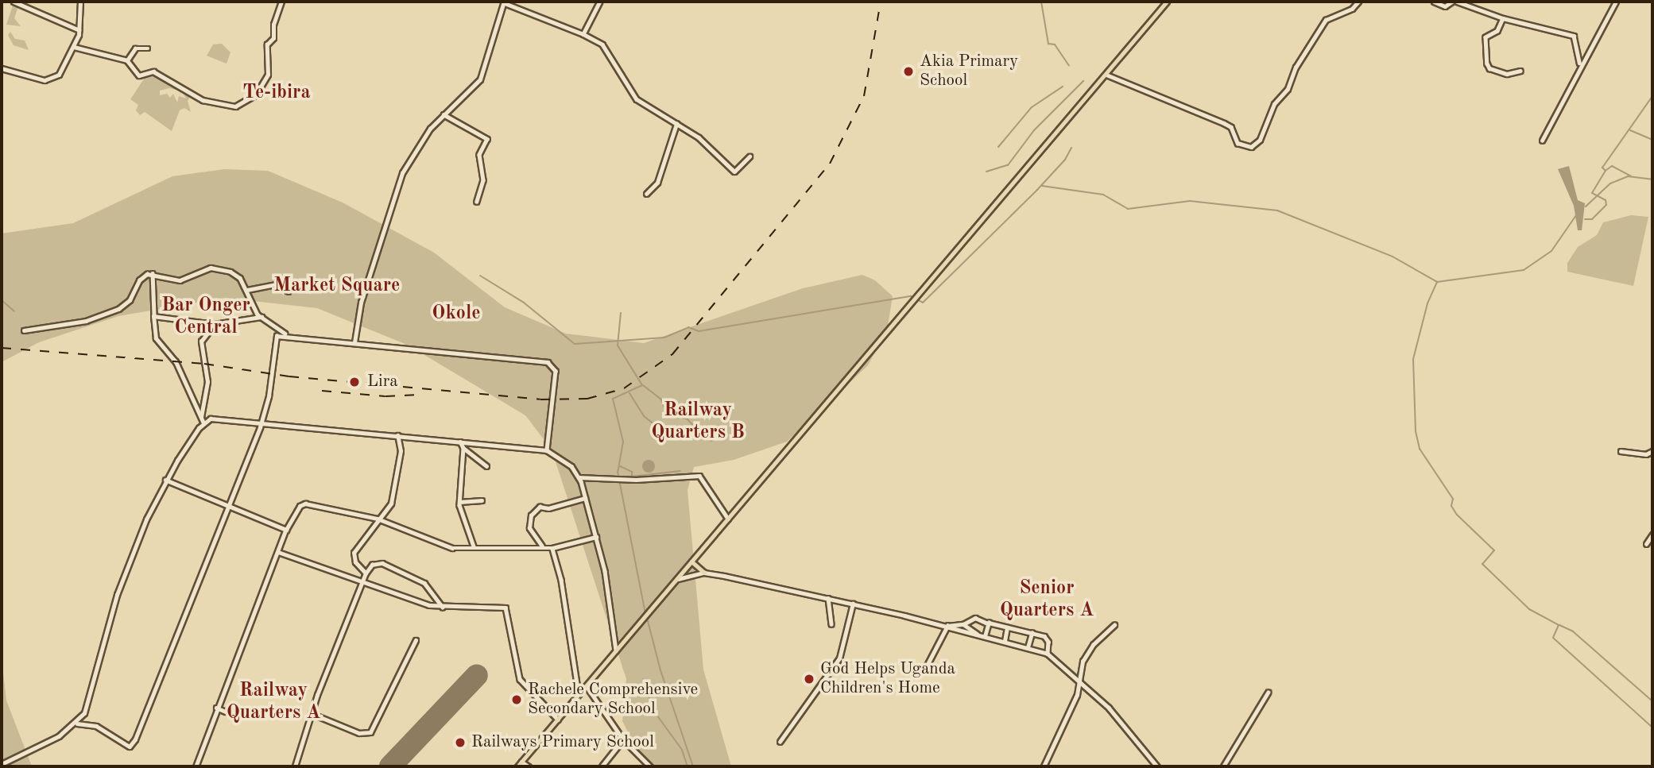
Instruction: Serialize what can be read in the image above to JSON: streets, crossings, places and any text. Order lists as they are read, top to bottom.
{
  "districts": [
    "Te-ibira",
    "Market Square",
    "Bar Onger Central",
    "Okole",
    "Railway Quarters B",
    "Senior Quarters A",
    "Railway Quarters A"
  ],
  "places": [
    "Akia Primary School",
    "Lira",
    "God Helps Uganda Children's Home",
    "Rachele Comprehensive Secondary School",
    "Railways Primary School"
  ]
}
